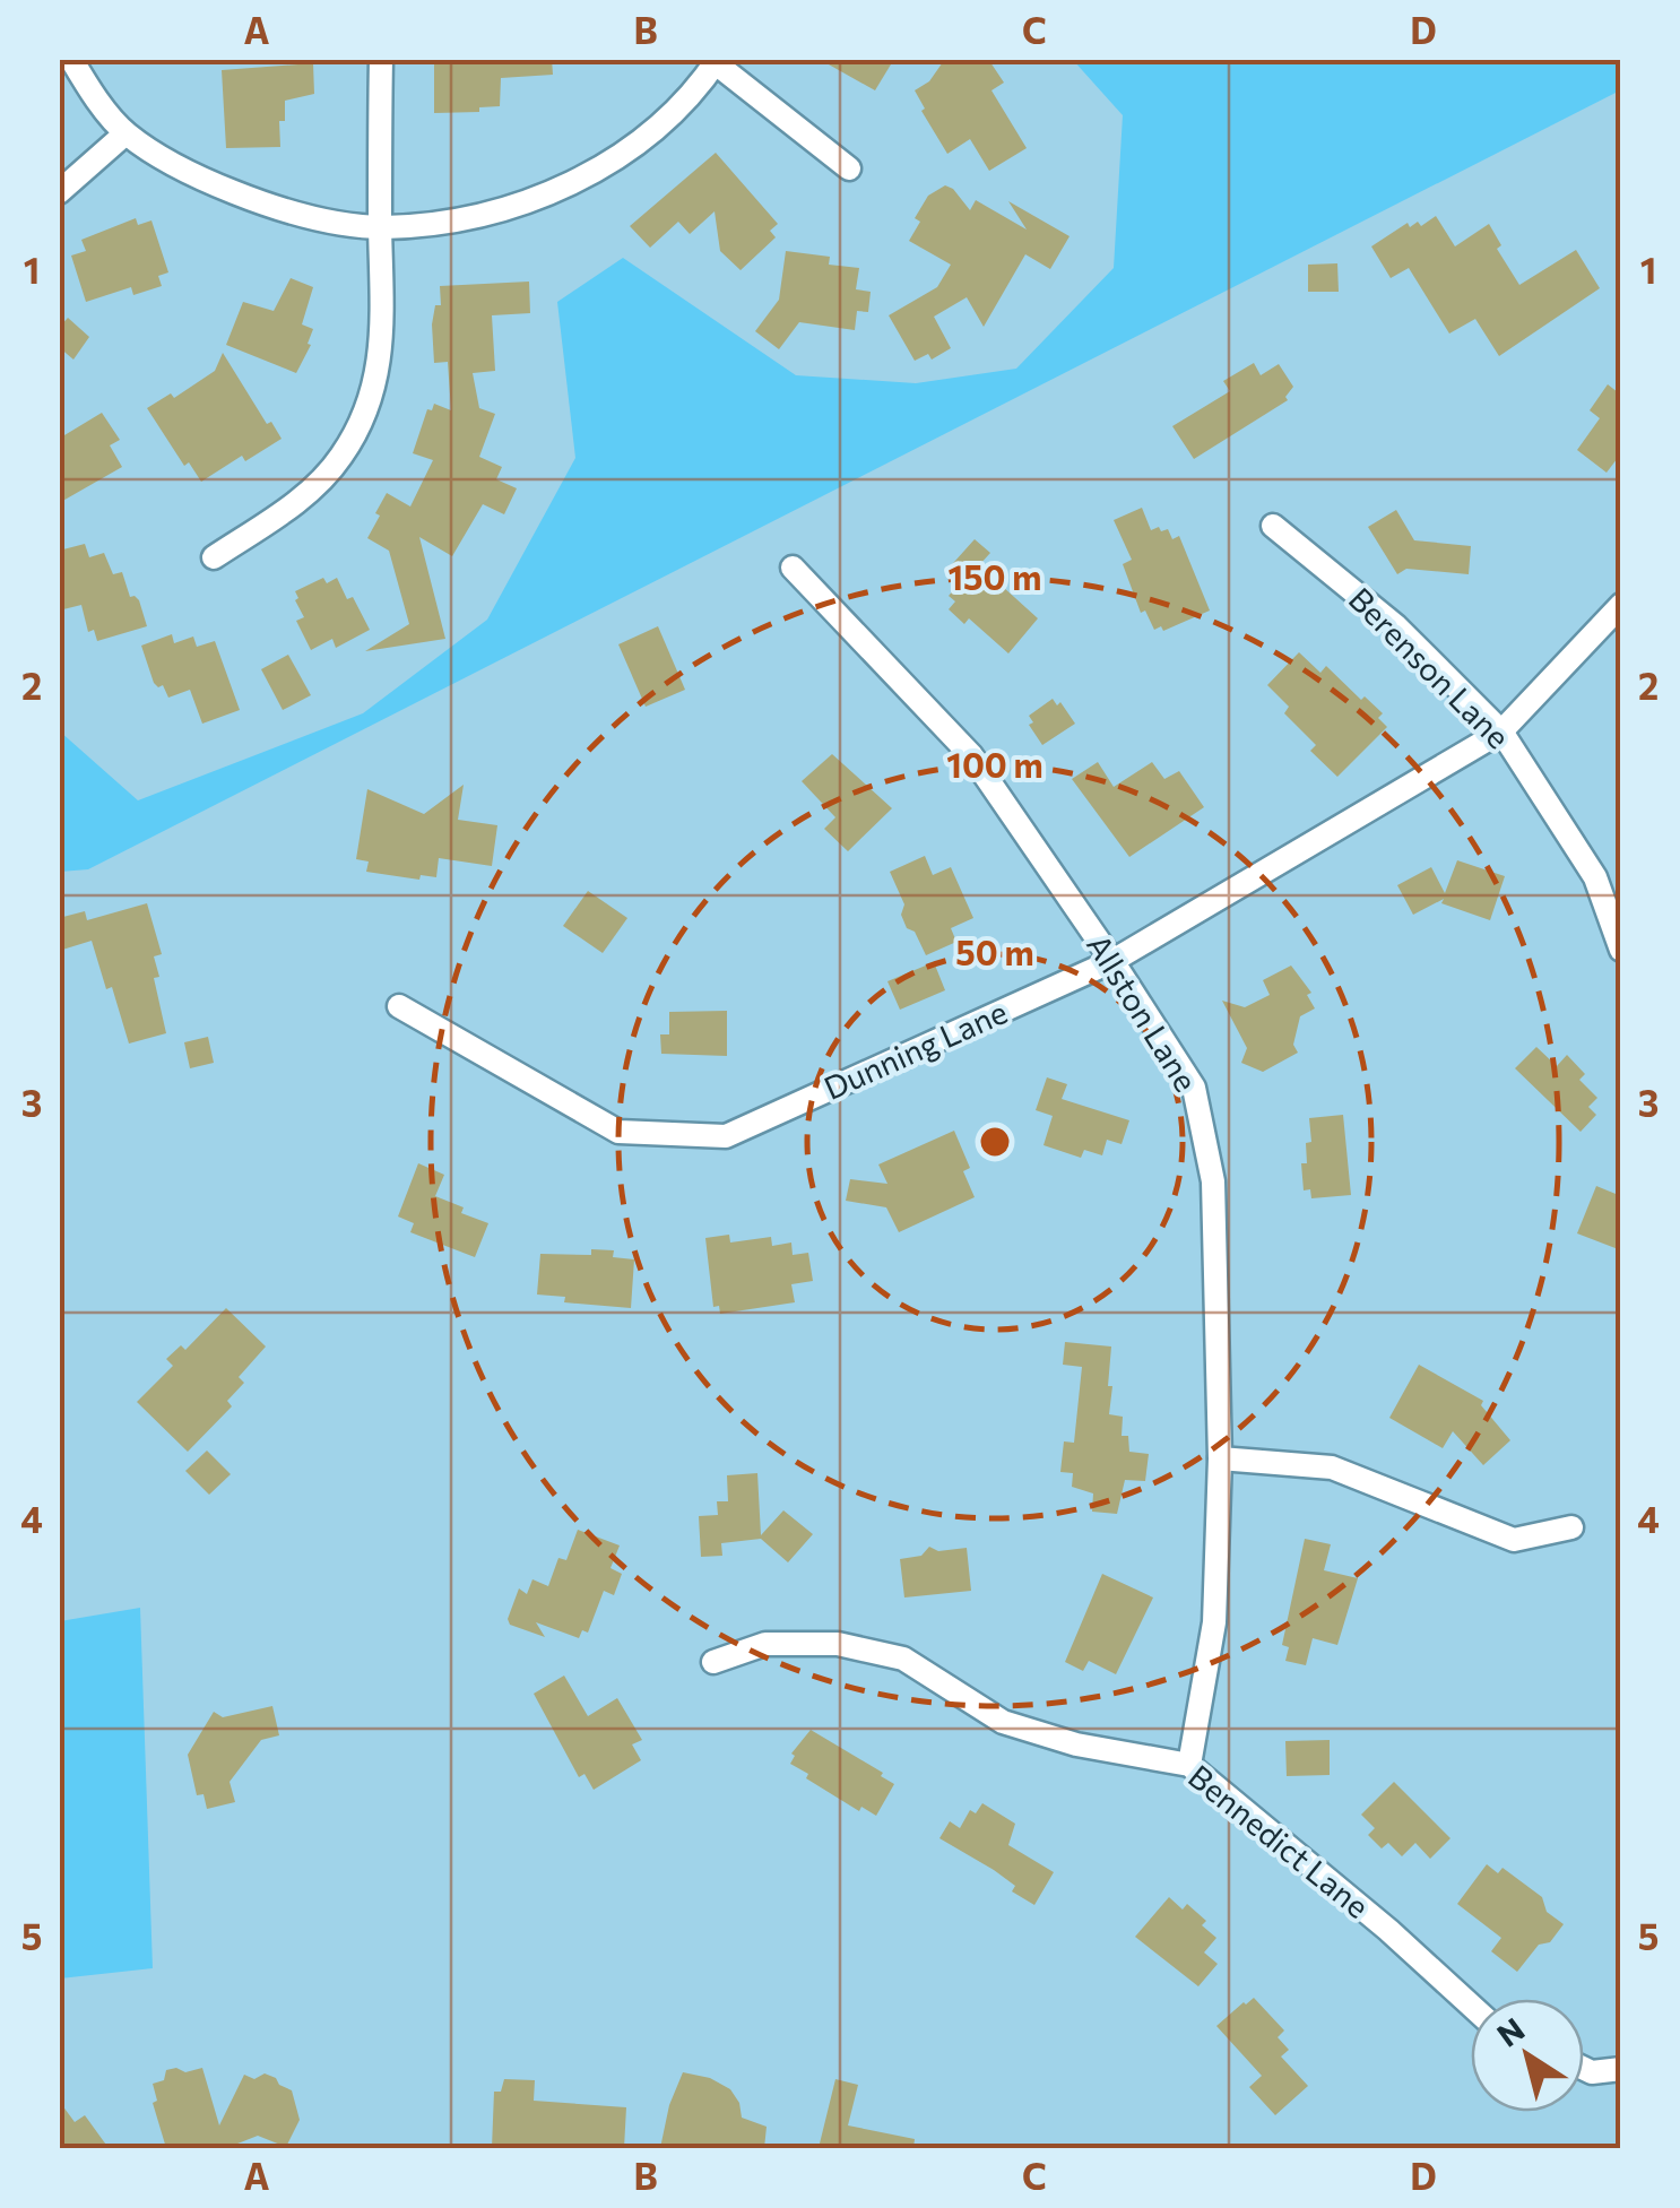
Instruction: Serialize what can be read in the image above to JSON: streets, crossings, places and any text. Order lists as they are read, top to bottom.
{
  "streets": {
    "street": [
      "Berenson Lane",
      "Allston Lane",
      "Dunning Lane",
      "Bennedict Lane"
    ]
  },
  "crossings": [
    ["Berenson Lane", "Dunning Lane"],
    ["Allston Lane", "Dunning Lane"],
    ["Allston Lane", "Bennedict Lane"]
  ],
  "north": "top left",
  "grid": {
    "columns": [
      "A",
      "B",
      "C",
      "D"
    ],
    "rows": [
      "1",
      "2",
      "3",
      "4",
      "5"
    ]
  },
  "rings": ["150 m", "100 m", "50 m"]
}
